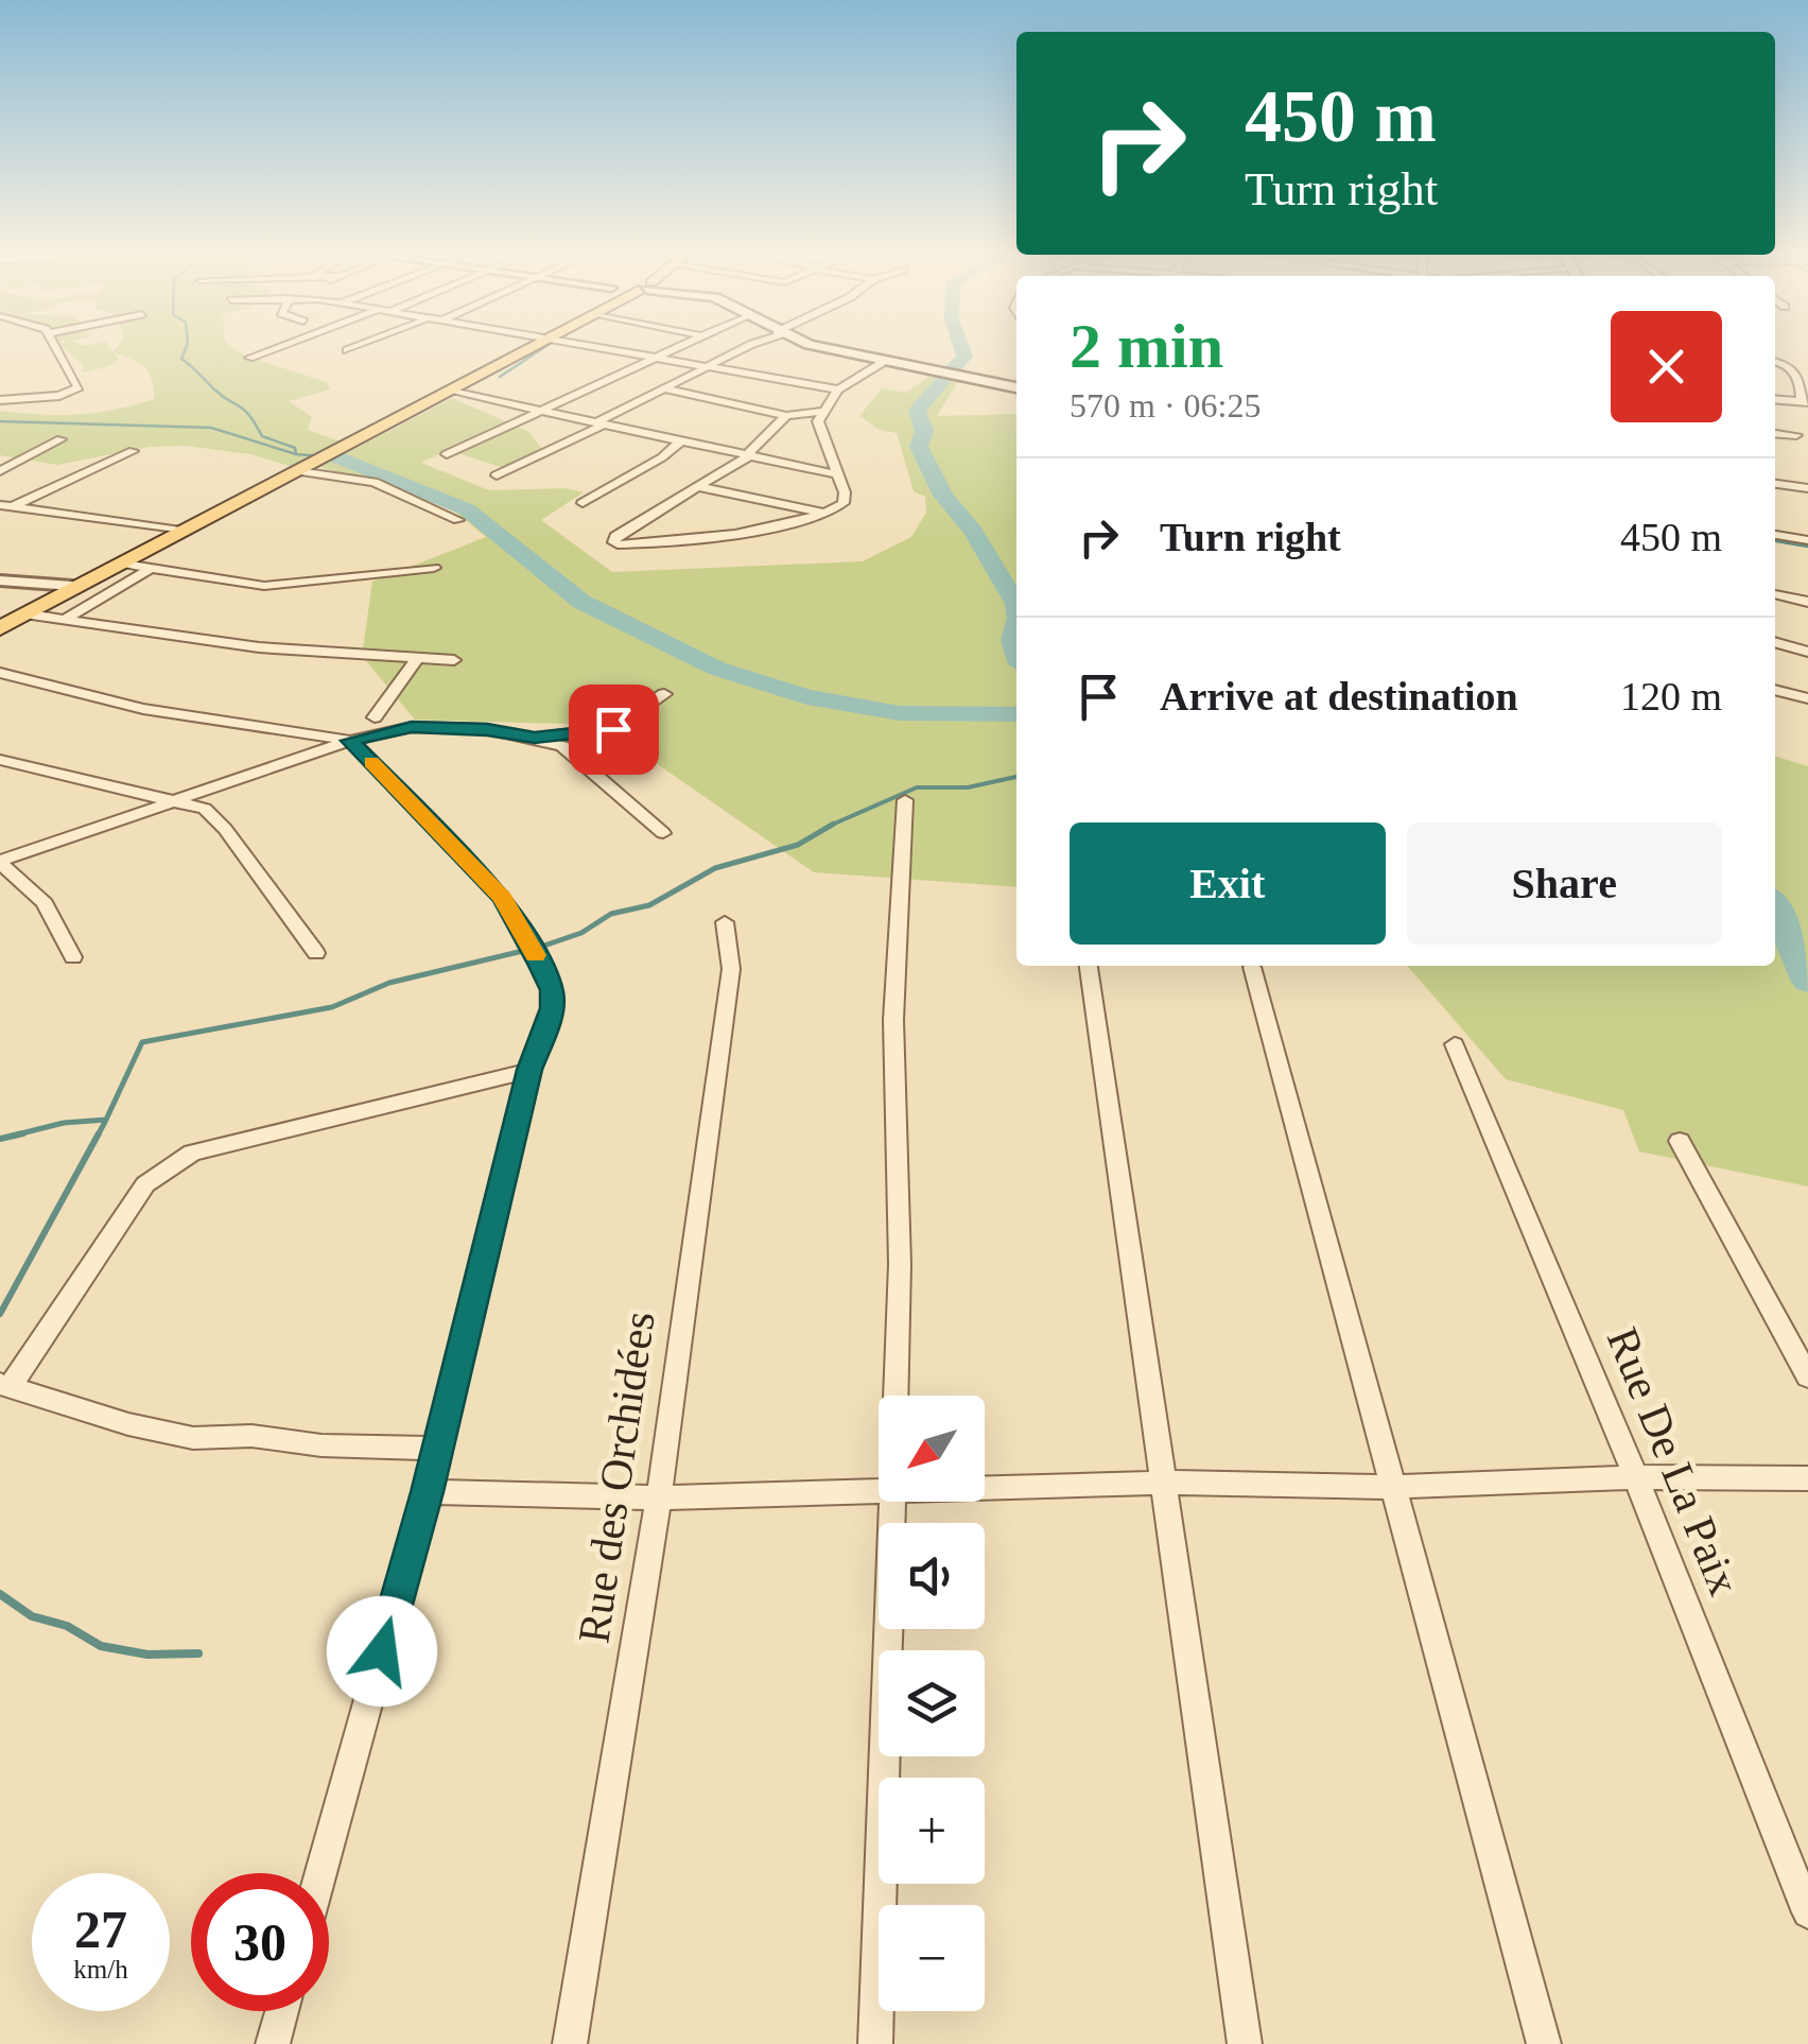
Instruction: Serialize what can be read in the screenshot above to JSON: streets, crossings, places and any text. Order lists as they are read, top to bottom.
{
  "streets": {
    "street": ["Rue De La Paix", "Rue des Orchidées"]
  },
  "north": "bottom left",
  "page": {
    "turn": ["450 m", "Turn right"],
    "heading": ["2 min", "570 m · 06:25"],
    "list": [
      {
        "name": "Turn right",
        "value": "450 m"
      },
      {
        "name": "Arrive at destination",
        "value": "120 m"
      }
    ],
    "buttons": ["Exit", "Share"],
    "map_buttons": ["+", "−"],
    "speed": "27 km/h",
    "limit": "30"
  }
}
